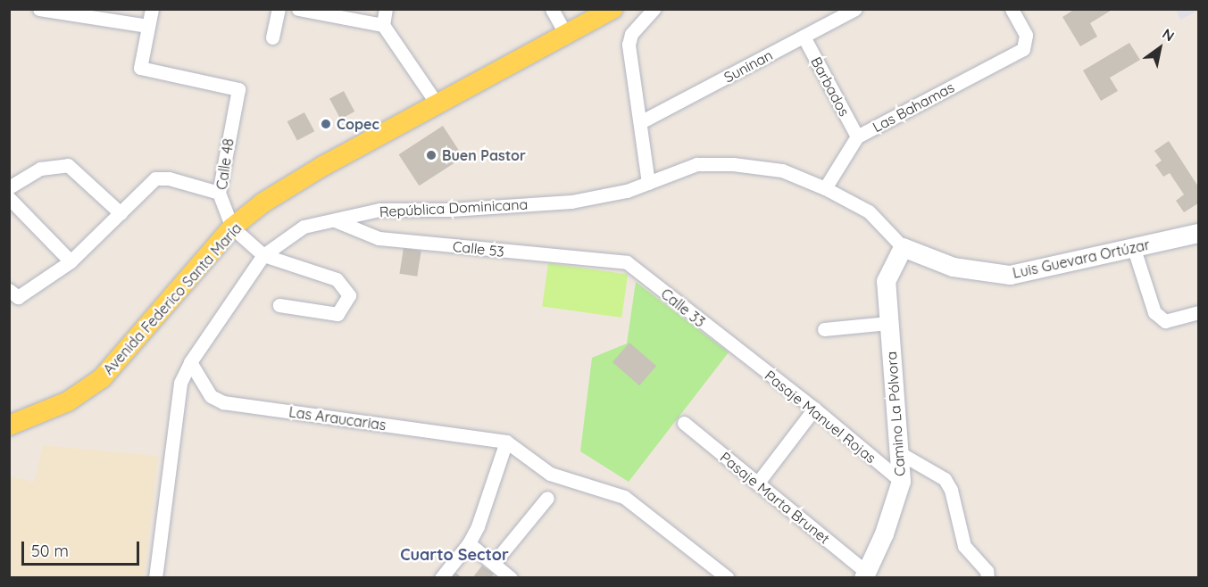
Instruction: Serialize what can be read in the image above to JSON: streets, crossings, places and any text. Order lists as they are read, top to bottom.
{
  "streets": {
    "main road": ["Avenida Federico Santa María"],
    "street": [
      "Suninan",
      "Barbados",
      "Las Bahamas",
      "Calle 48",
      "República Dominicana",
      "Calle 53",
      "Luis Guevara Ortúzar",
      "Calle 33",
      "Camino La Pólvora",
      "Pasaje Manuel Rojas",
      "Las Araucarias",
      "Pasaje Marta Brunet"
    ]
  },
  "crossings": [
    ["Suninan", "Barbados"],
    ["Barbados", "Las Bahamas"],
    ["Las Bahamas", "República Dominicana"],
    ["Calle 48", "República Dominicana"],
    ["Calle 48", "Avenida Federico Santa María"],
    ["República Dominicana", "Calle 53"],
    ["República Dominicana", "Luis Guevara Ortúzar"],
    ["República Dominicana", "Camino La Pólvora"],
    ["República Dominicana", "Las Araucarias"],
    ["Calle 53", "Calle 33"],
    ["Luis Guevara Ortúzar", "Camino La Pólvora"],
    ["Calle 33", "Pasaje Manuel Rojas"],
    ["Camino La Pólvora", "Pasaje Manuel Rojas"],
    ["Camino La Pólvora", "Pasaje Marta Brunet"]
  ],
  "districts": ["Cuarto Sector"],
  "places": ["Copec", "Buen Pastor"],
  "scale_bar": "50 m",
  "north": "top right"
}
